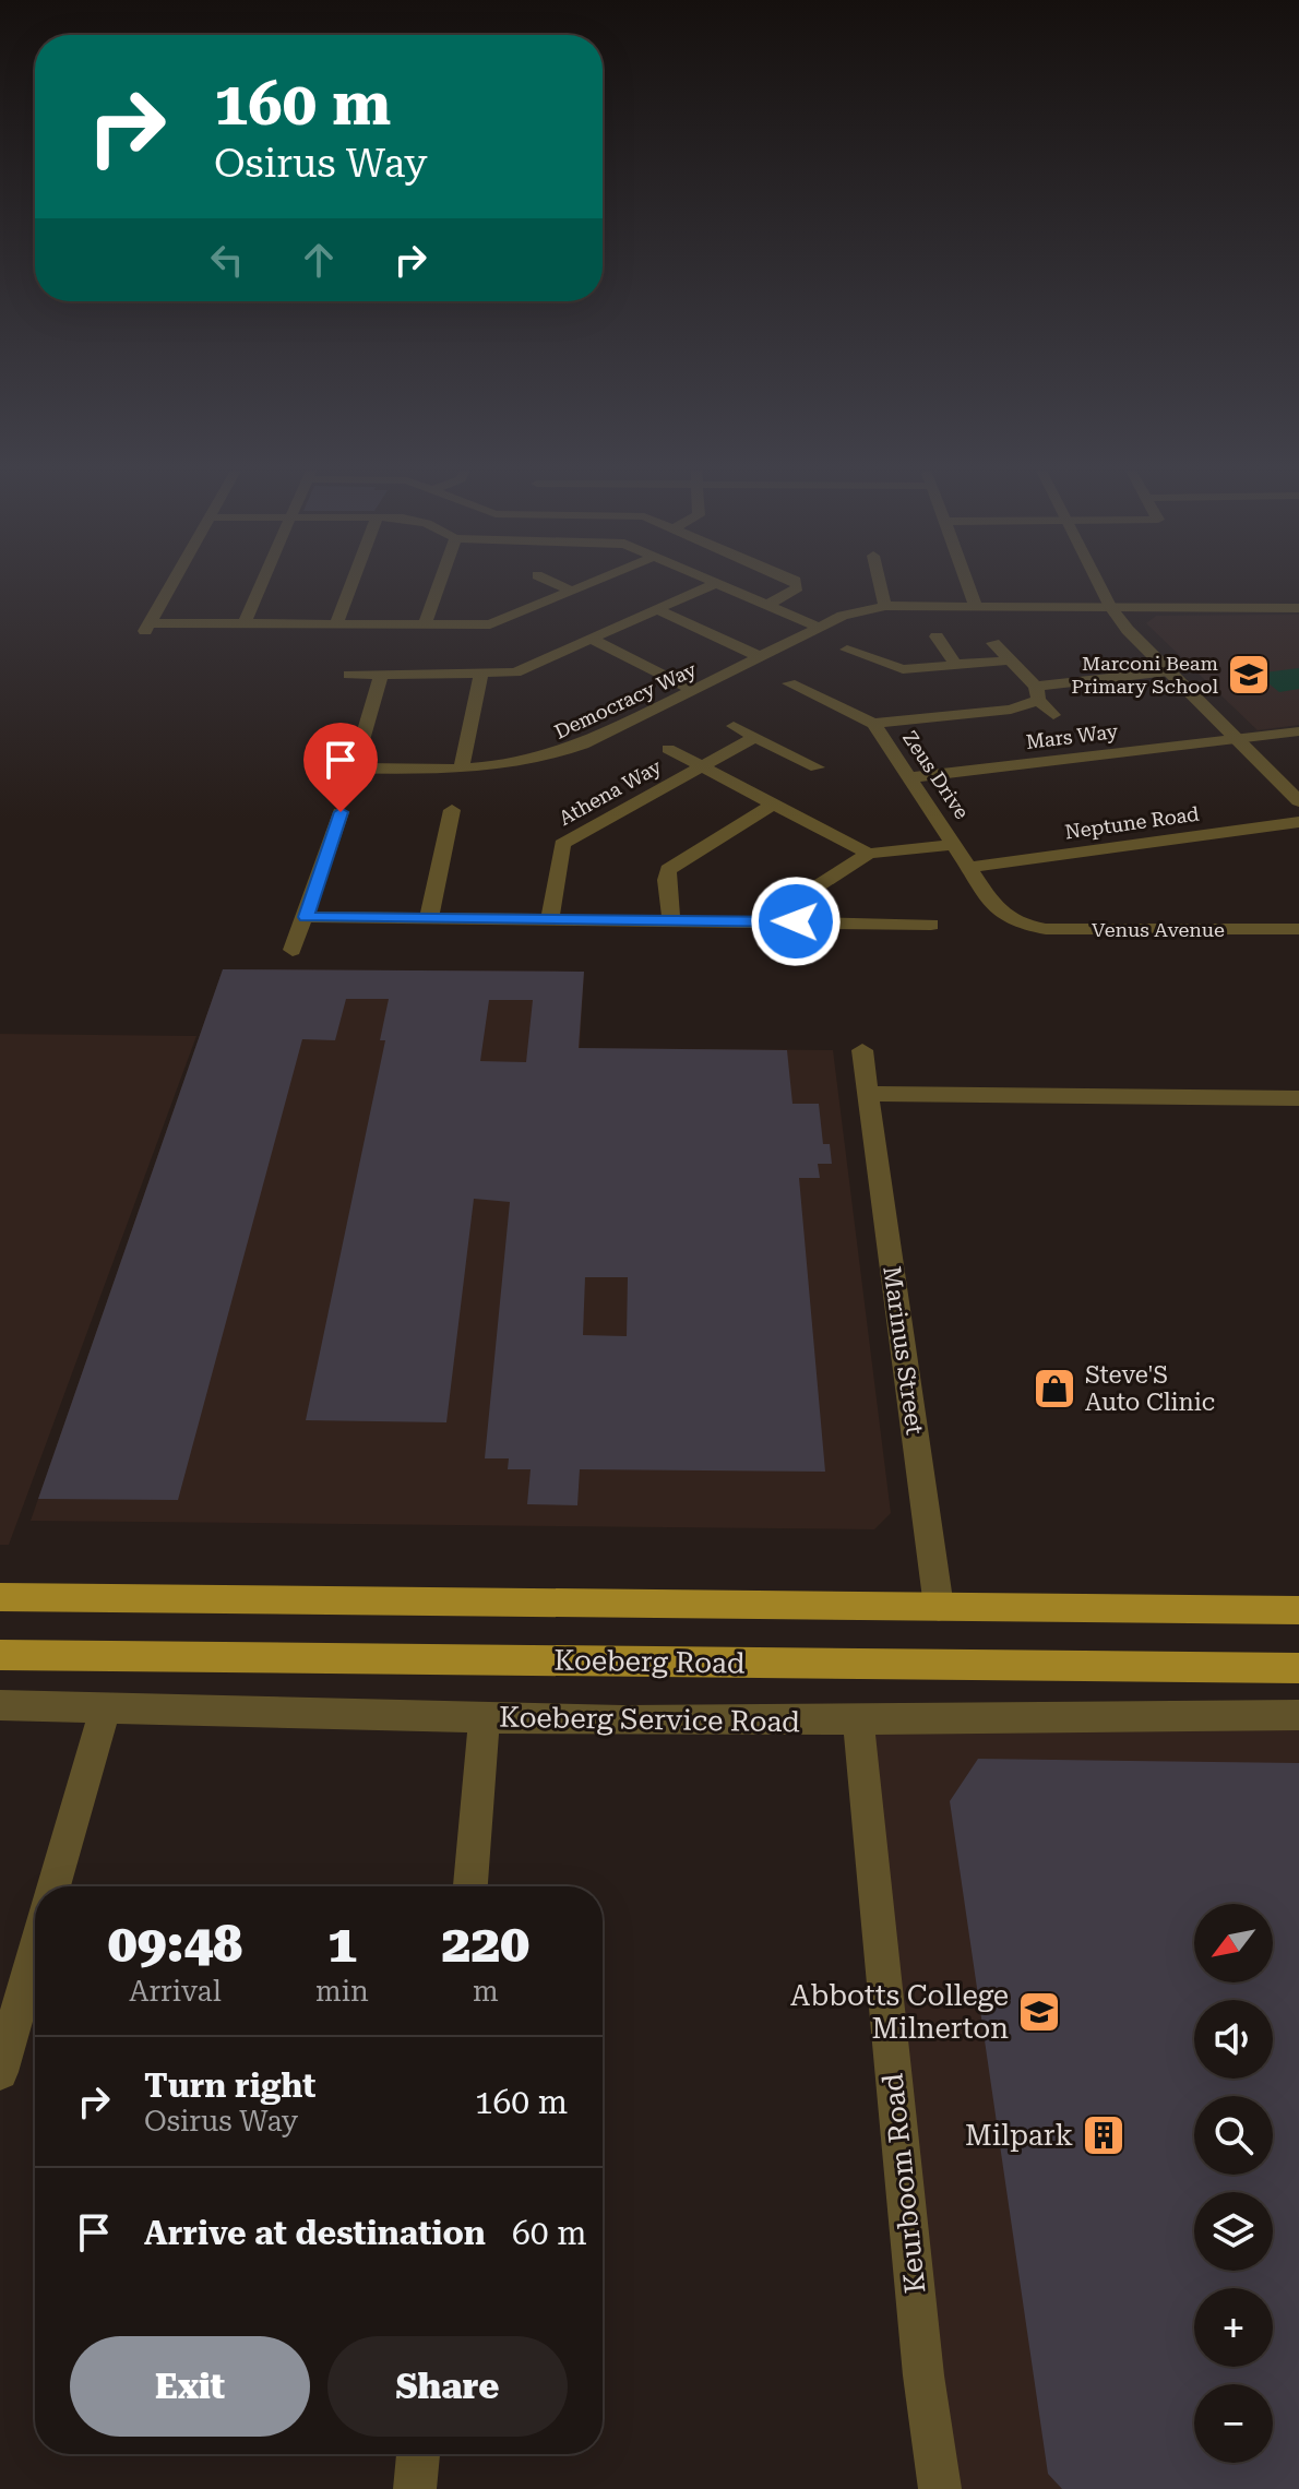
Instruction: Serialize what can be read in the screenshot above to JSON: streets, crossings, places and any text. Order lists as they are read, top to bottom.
{
  "streets": {
    "main road": ["Koeberg Road"],
    "street": [
      "Democracy Way",
      "Mars Way",
      "Zeus Drive",
      "Athena Way",
      "Neptune Road",
      "Venus Avenue",
      "Marinus Street",
      "Koeberg Service Road",
      "Keurboom Road"
    ]
  },
  "crossings": [
    ["Mars Way", "Zeus Drive"],
    ["Zeus Drive", "Neptune Road"],
    ["Zeus Drive", "Venus Avenue"],
    ["Koeberg Service Road", "Keurboom Road"]
  ],
  "places": {
    "school or university": ["Marconi Beam Primary School", "Abbotts College Milnerton"],
    "shop": ["Steve'S Auto Clinic"],
    "building": ["Milpark"]
  },
  "north": "bottom left",
  "page": {
    "turn": ["160 m", "Osirus Way"],
    "eta": [
      "09:48",
      "Arrival",
      "1",
      "min",
      "220",
      "m"
    ],
    "map_buttons": ["+", "−"],
    "list": [
      {
        "name": "Turn right",
        "note": "Osirus Way",
        "value": "160 m"
      },
      {
        "name": "Arrive at destination",
        "value": "60 m"
      }
    ],
    "buttons": ["Exit", "Share"]
  }
}
